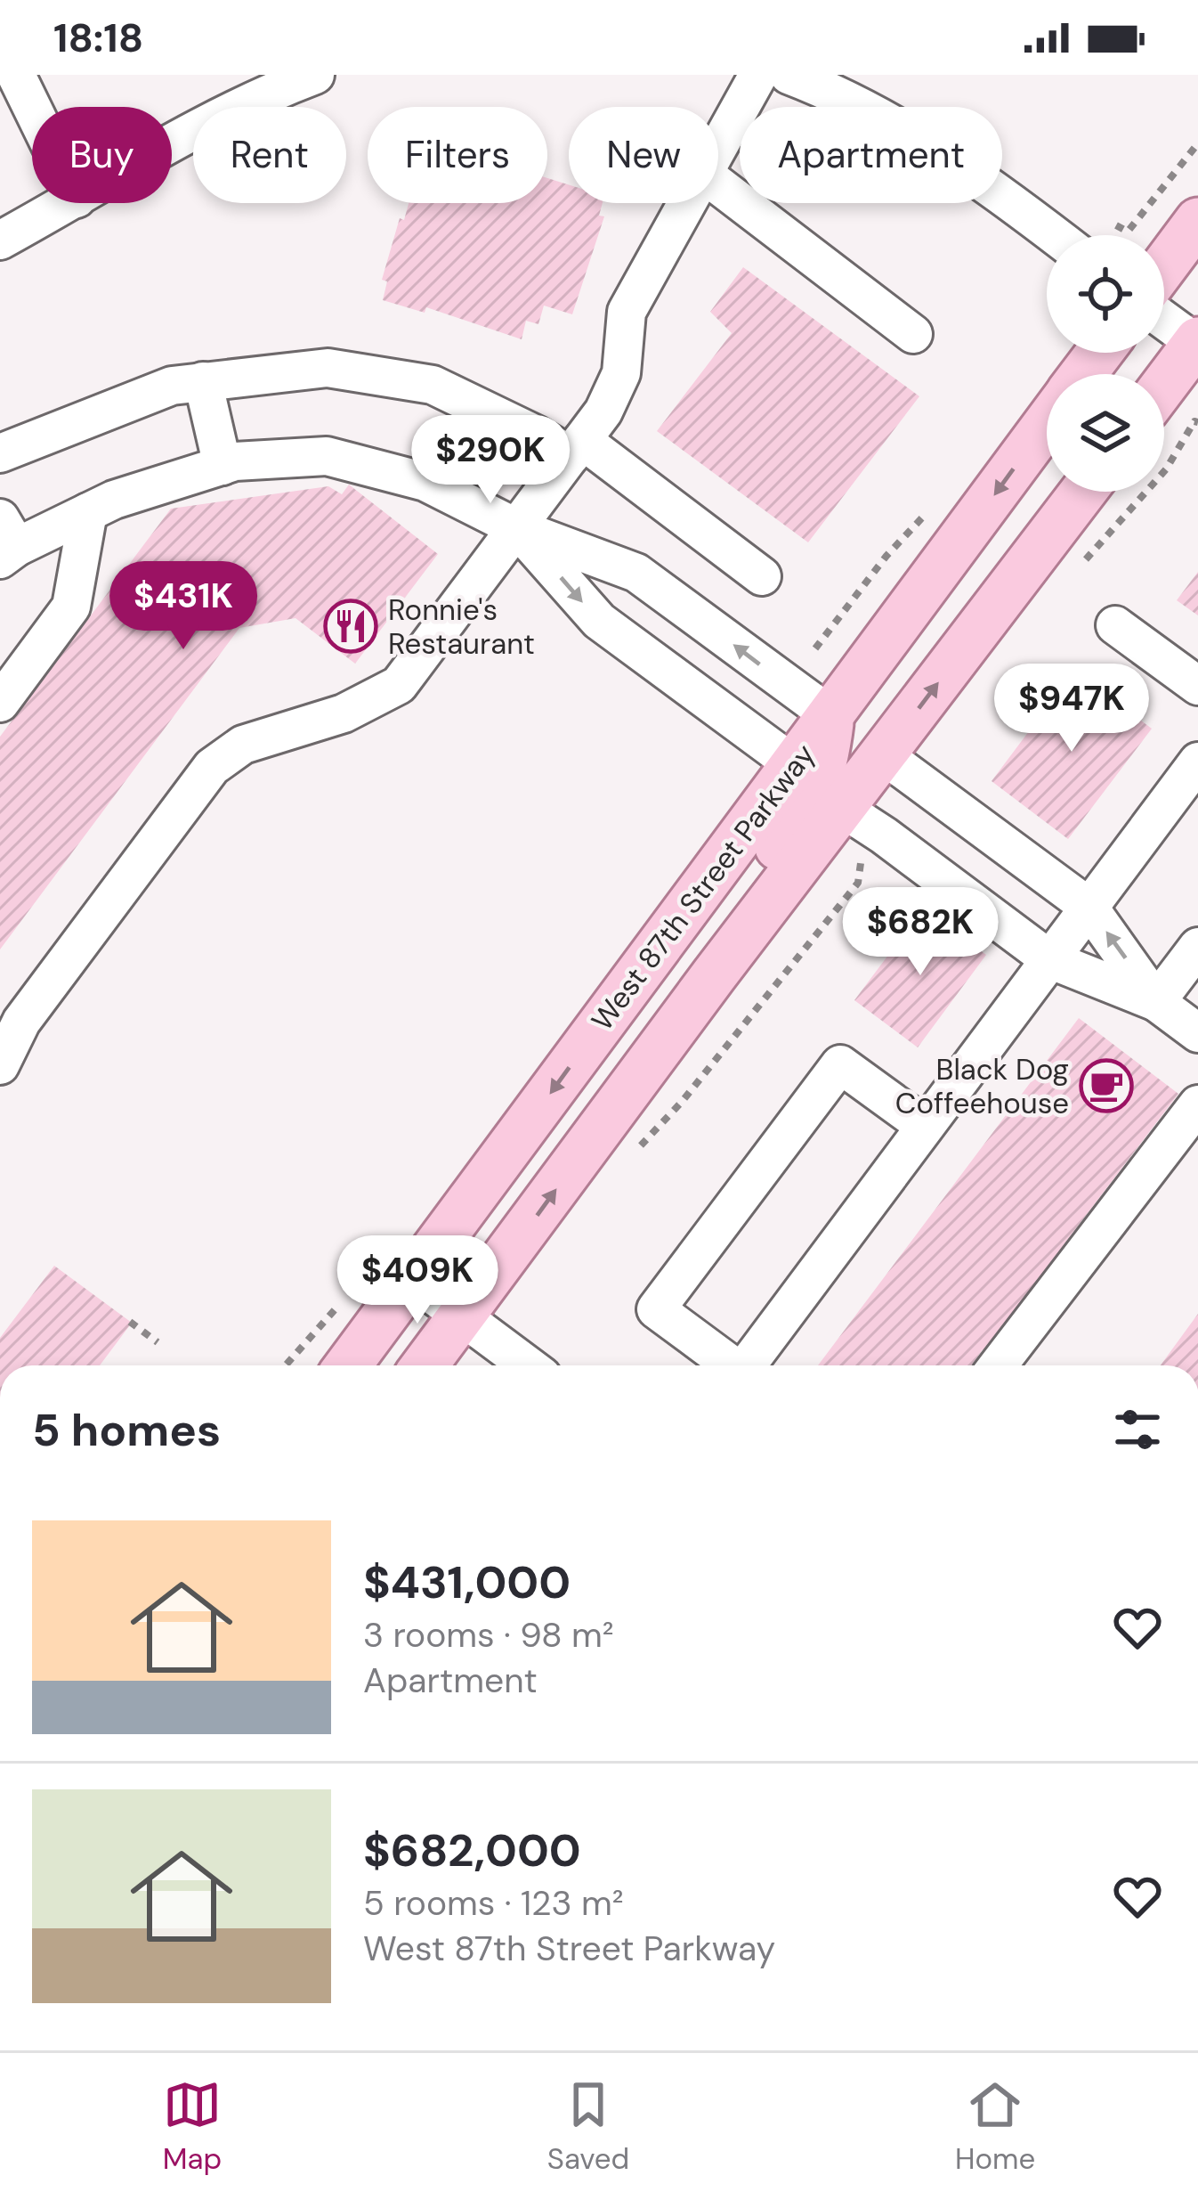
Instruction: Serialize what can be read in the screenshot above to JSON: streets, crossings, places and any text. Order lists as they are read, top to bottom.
{
  "streets": {
    "main road": ["West 87th Street Parkway"]
  },
  "places": {
    "restaurant": ["Ronnie's Restaurant"],
    "cafe": ["Black Dog Coffeehouse"]
  },
  "page": {
    "status": "18:18",
    "chip": [
      "Buy",
      "Rent",
      "Filters",
      "New",
      "Apartment"
    ],
    "price": [
      "$290K",
      "$431K",
      "$947K",
      "$682K",
      "$409K"
    ],
    "heading": "5 homes",
    "list": [
      {
        "name": "$431,000",
        "note": "3 rooms · 98 m² · Apartment"
      },
      {
        "name": "$682,000",
        "note": "5 rooms · 123 m² · West 87th Street Parkway"
      }
    ],
    "tabs": ["Map", "Saved", "Home"]
  }
}
